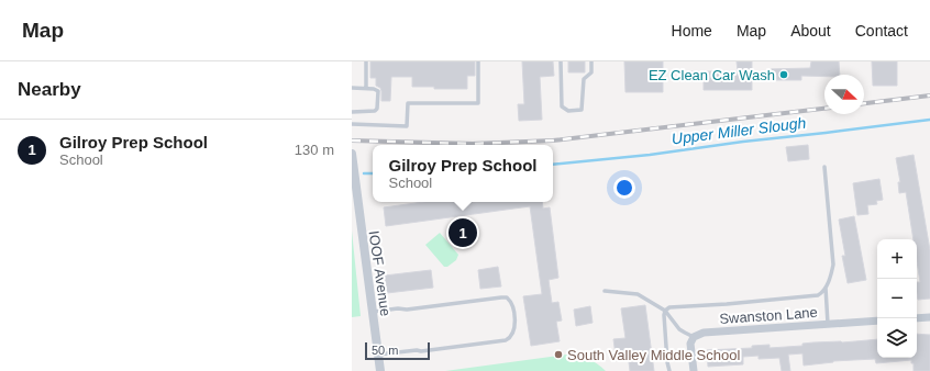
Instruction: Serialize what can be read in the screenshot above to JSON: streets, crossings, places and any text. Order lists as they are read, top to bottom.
{
  "streets": {
    "street": ["IOOF Avenue", "Swanston Lane"]
  },
  "water": ["Upper Miller Slough"],
  "places": ["EZ Clean Car Wash", "South Valley Middle School"],
  "scale_bar": "50 m",
  "north": "right",
  "page": {
    "header": "Map",
    "nav": [
      "Home",
      "Map",
      "About",
      "Contact"
    ],
    "heading": "Nearby",
    "list": [
      {
        "mark": "1",
        "name": "Gilroy Prep School",
        "note": "School",
        "value": "130 m"
      }
    ],
    "popup": ["Gilroy Prep School", "School"],
    "pins": "1",
    "map_buttons": ["+", "−"],
    "scale": "50 m"
  }
}
